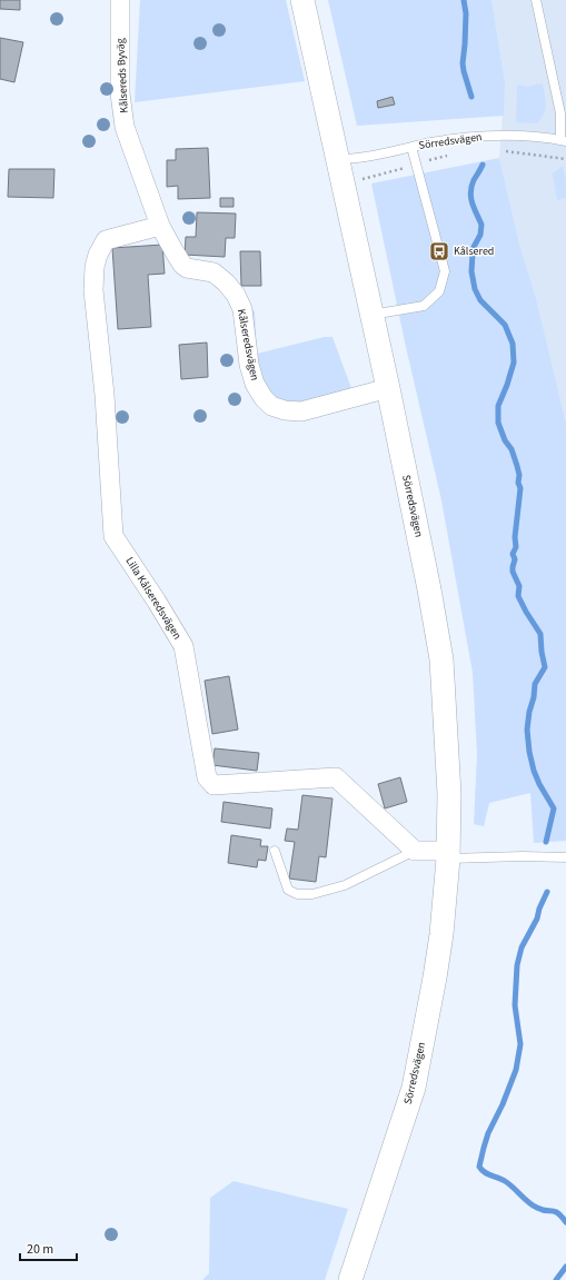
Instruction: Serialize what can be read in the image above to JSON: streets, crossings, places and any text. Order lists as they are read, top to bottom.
{
  "streets": {
    "street": [
      "Kålsereds Byväg",
      "Sörredsvägen",
      "Kålseredsvägen",
      "Lilla Kålseredsvägen"
    ]
  },
  "crossings": [
    ["Kålsereds Byväg", "Kålseredsvägen"],
    ["Kålsereds Byväg", "Lilla Kålseredsvägen"],
    ["Sörredsvägen", "Kålseredsvägen"],
    ["Kålseredsvägen", "Lilla Kålseredsvägen"]
  ],
  "places": {
    "bus stop": ["Kålsered"]
  },
  "scale_bar": "20 m"
}
